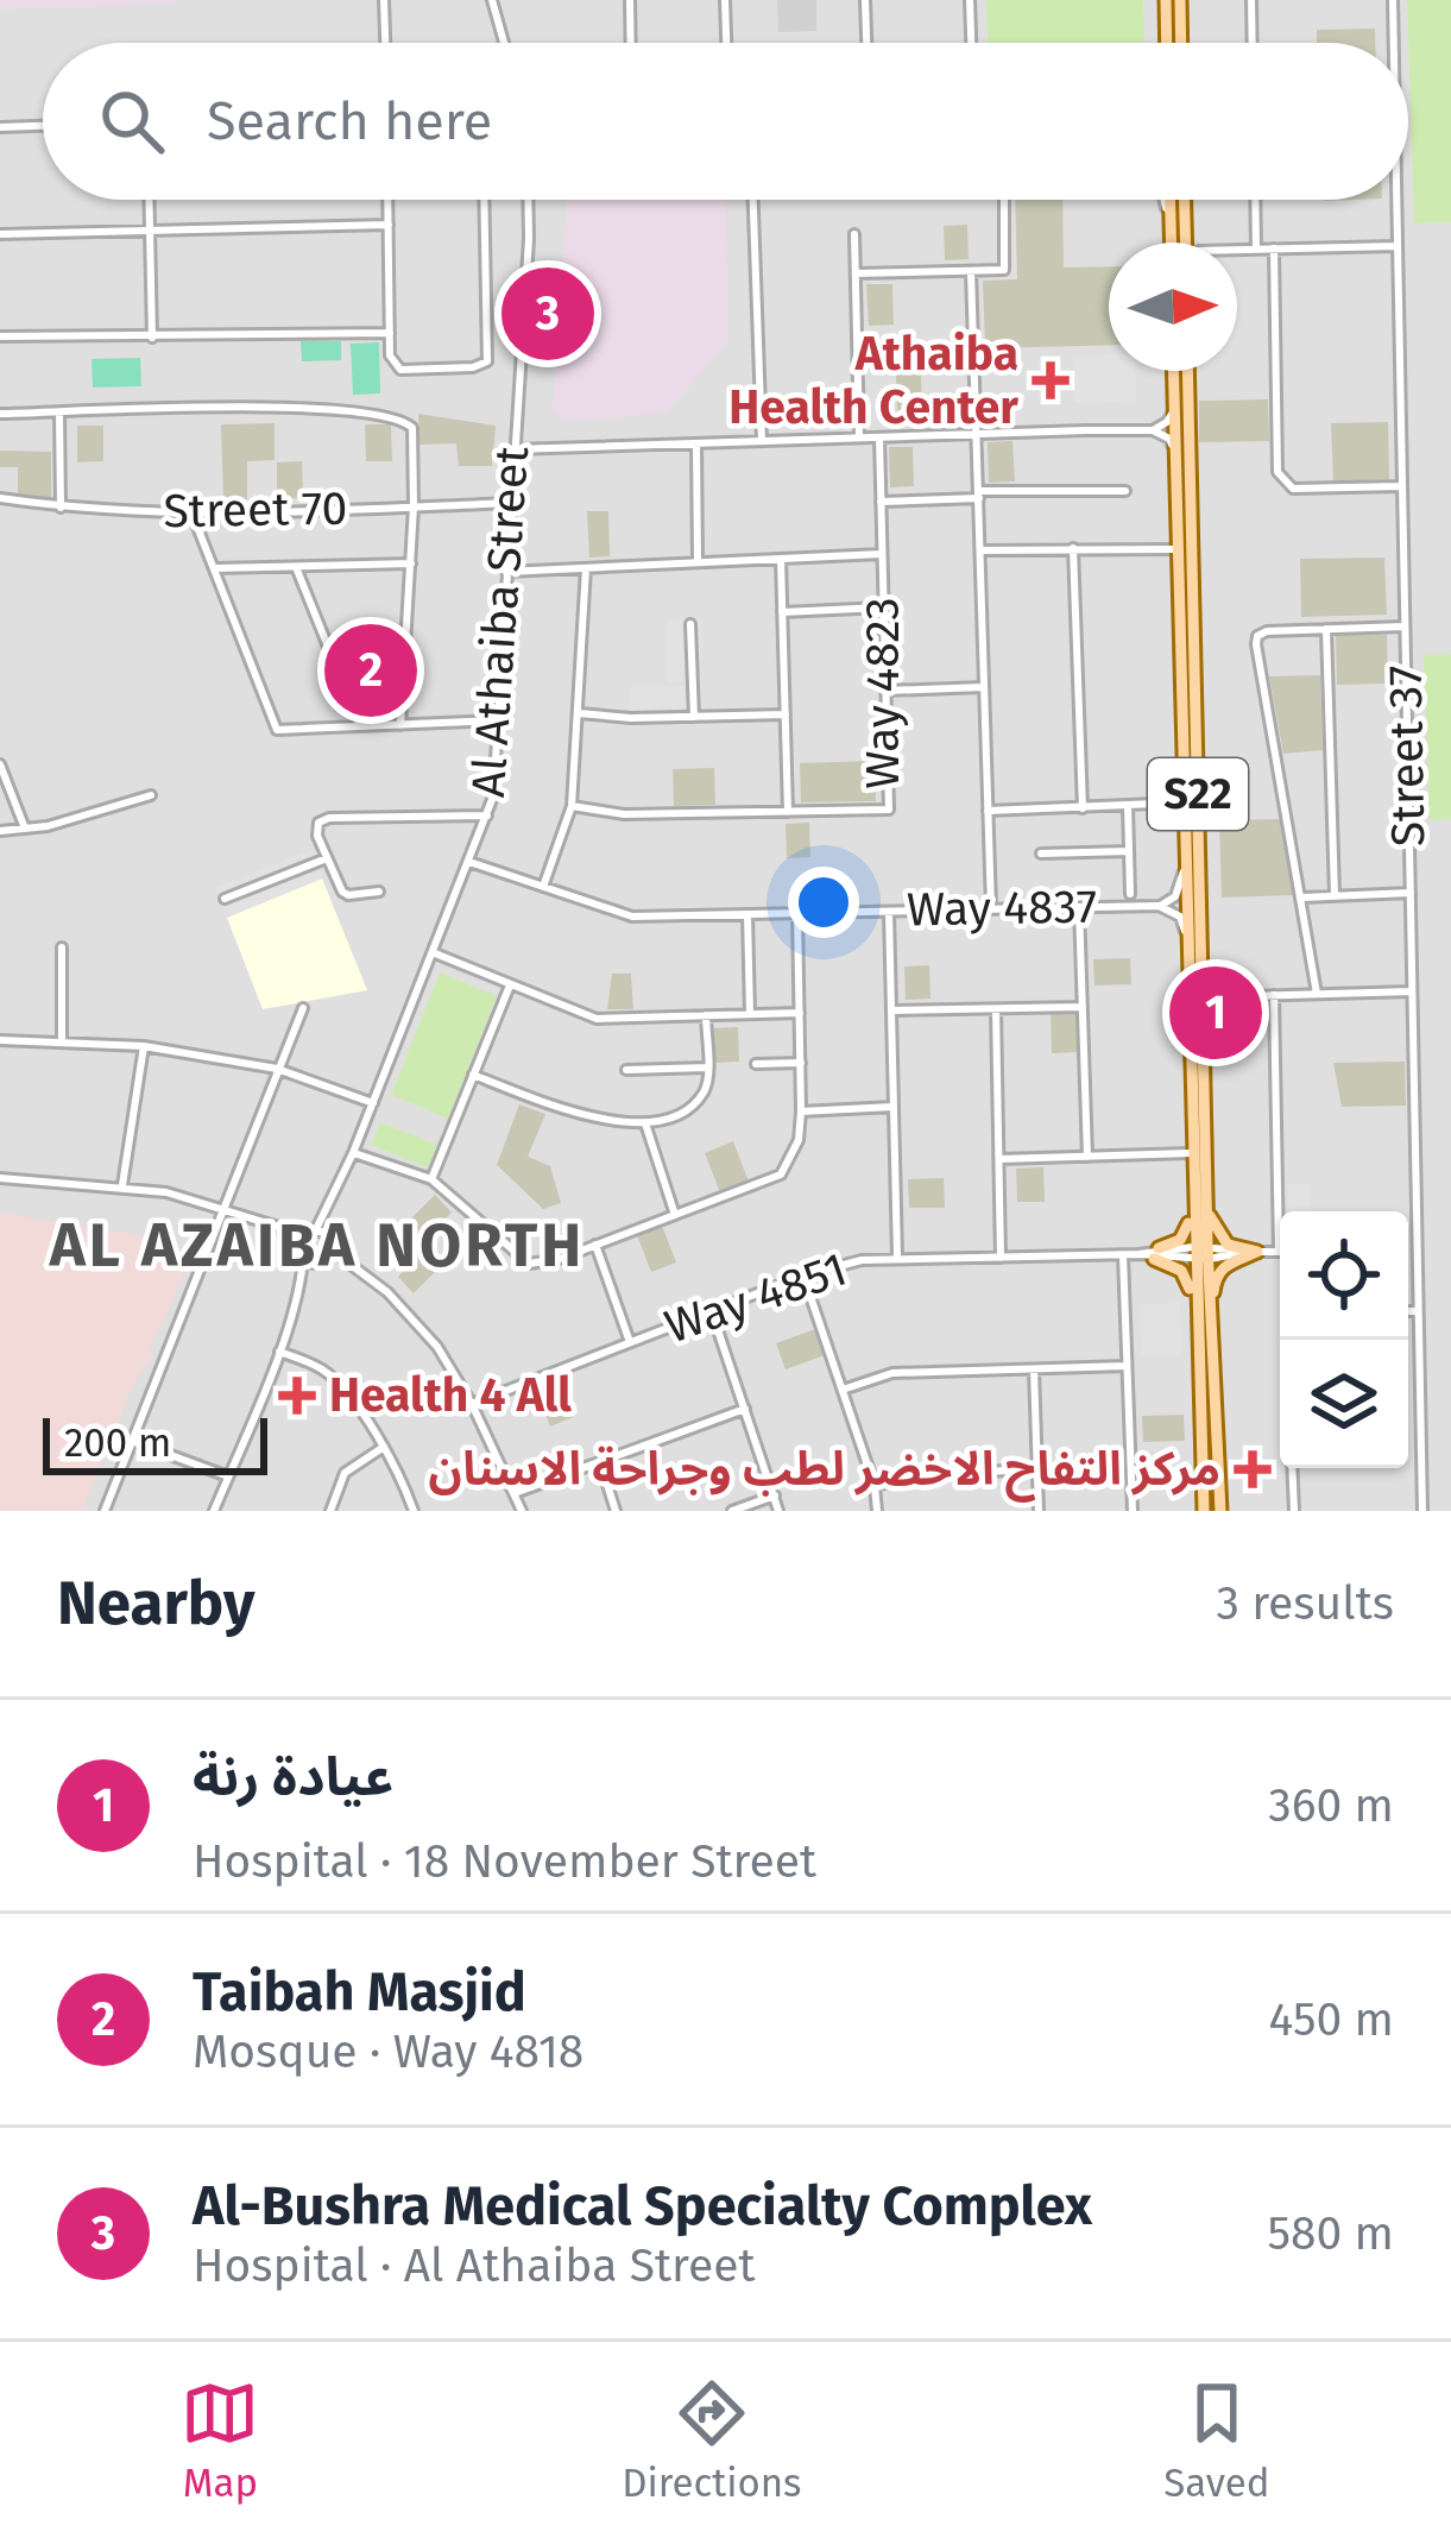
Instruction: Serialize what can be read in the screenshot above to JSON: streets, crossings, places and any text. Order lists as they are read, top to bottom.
{
  "streets": {
    "main road": ["S22"],
    "street": [
      "Street 70",
      "Al Athaiba Street",
      "Way 4823",
      "Street 37",
      "Way 4837",
      "Way 4851"
    ]
  },
  "crossings": [
    ["Street 70", "Al Athaiba Street"],
    ["Al Athaiba Street", "Way 4837"],
    ["S22", "Way 4837"],
    ["S22", "Way 4851"]
  ],
  "districts": ["AL AZAIBA NORTH"],
  "places": {
    "health": ["Athaiba Health Center", "Health 4 All", "مركز التفاح الاخضر لطب وجراحة الاسنان"]
  },
  "scale_bar": "200 m",
  "north": "right",
  "page": {
    "search": "Search here",
    "pins": ["3", "2", "1"],
    "scale": "200 m",
    "heading": ["Nearby", "3 results"],
    "list": [
      {
        "mark": "1",
        "name": "عيادة رنة",
        "note": "Hospital · 18 November Street",
        "value": "360 m"
      },
      {
        "mark": "2",
        "name": "Taibah Masjid",
        "note": "Mosque · Way 4818",
        "value": "450 m"
      },
      {
        "mark": "3",
        "name": "Al-Bushra Medical Specialty Complex",
        "note": "Hospital · Al Athaiba Street",
        "value": "580 m"
      }
    ],
    "nav": ["Map", "Directions", "Saved"]
  }
}
